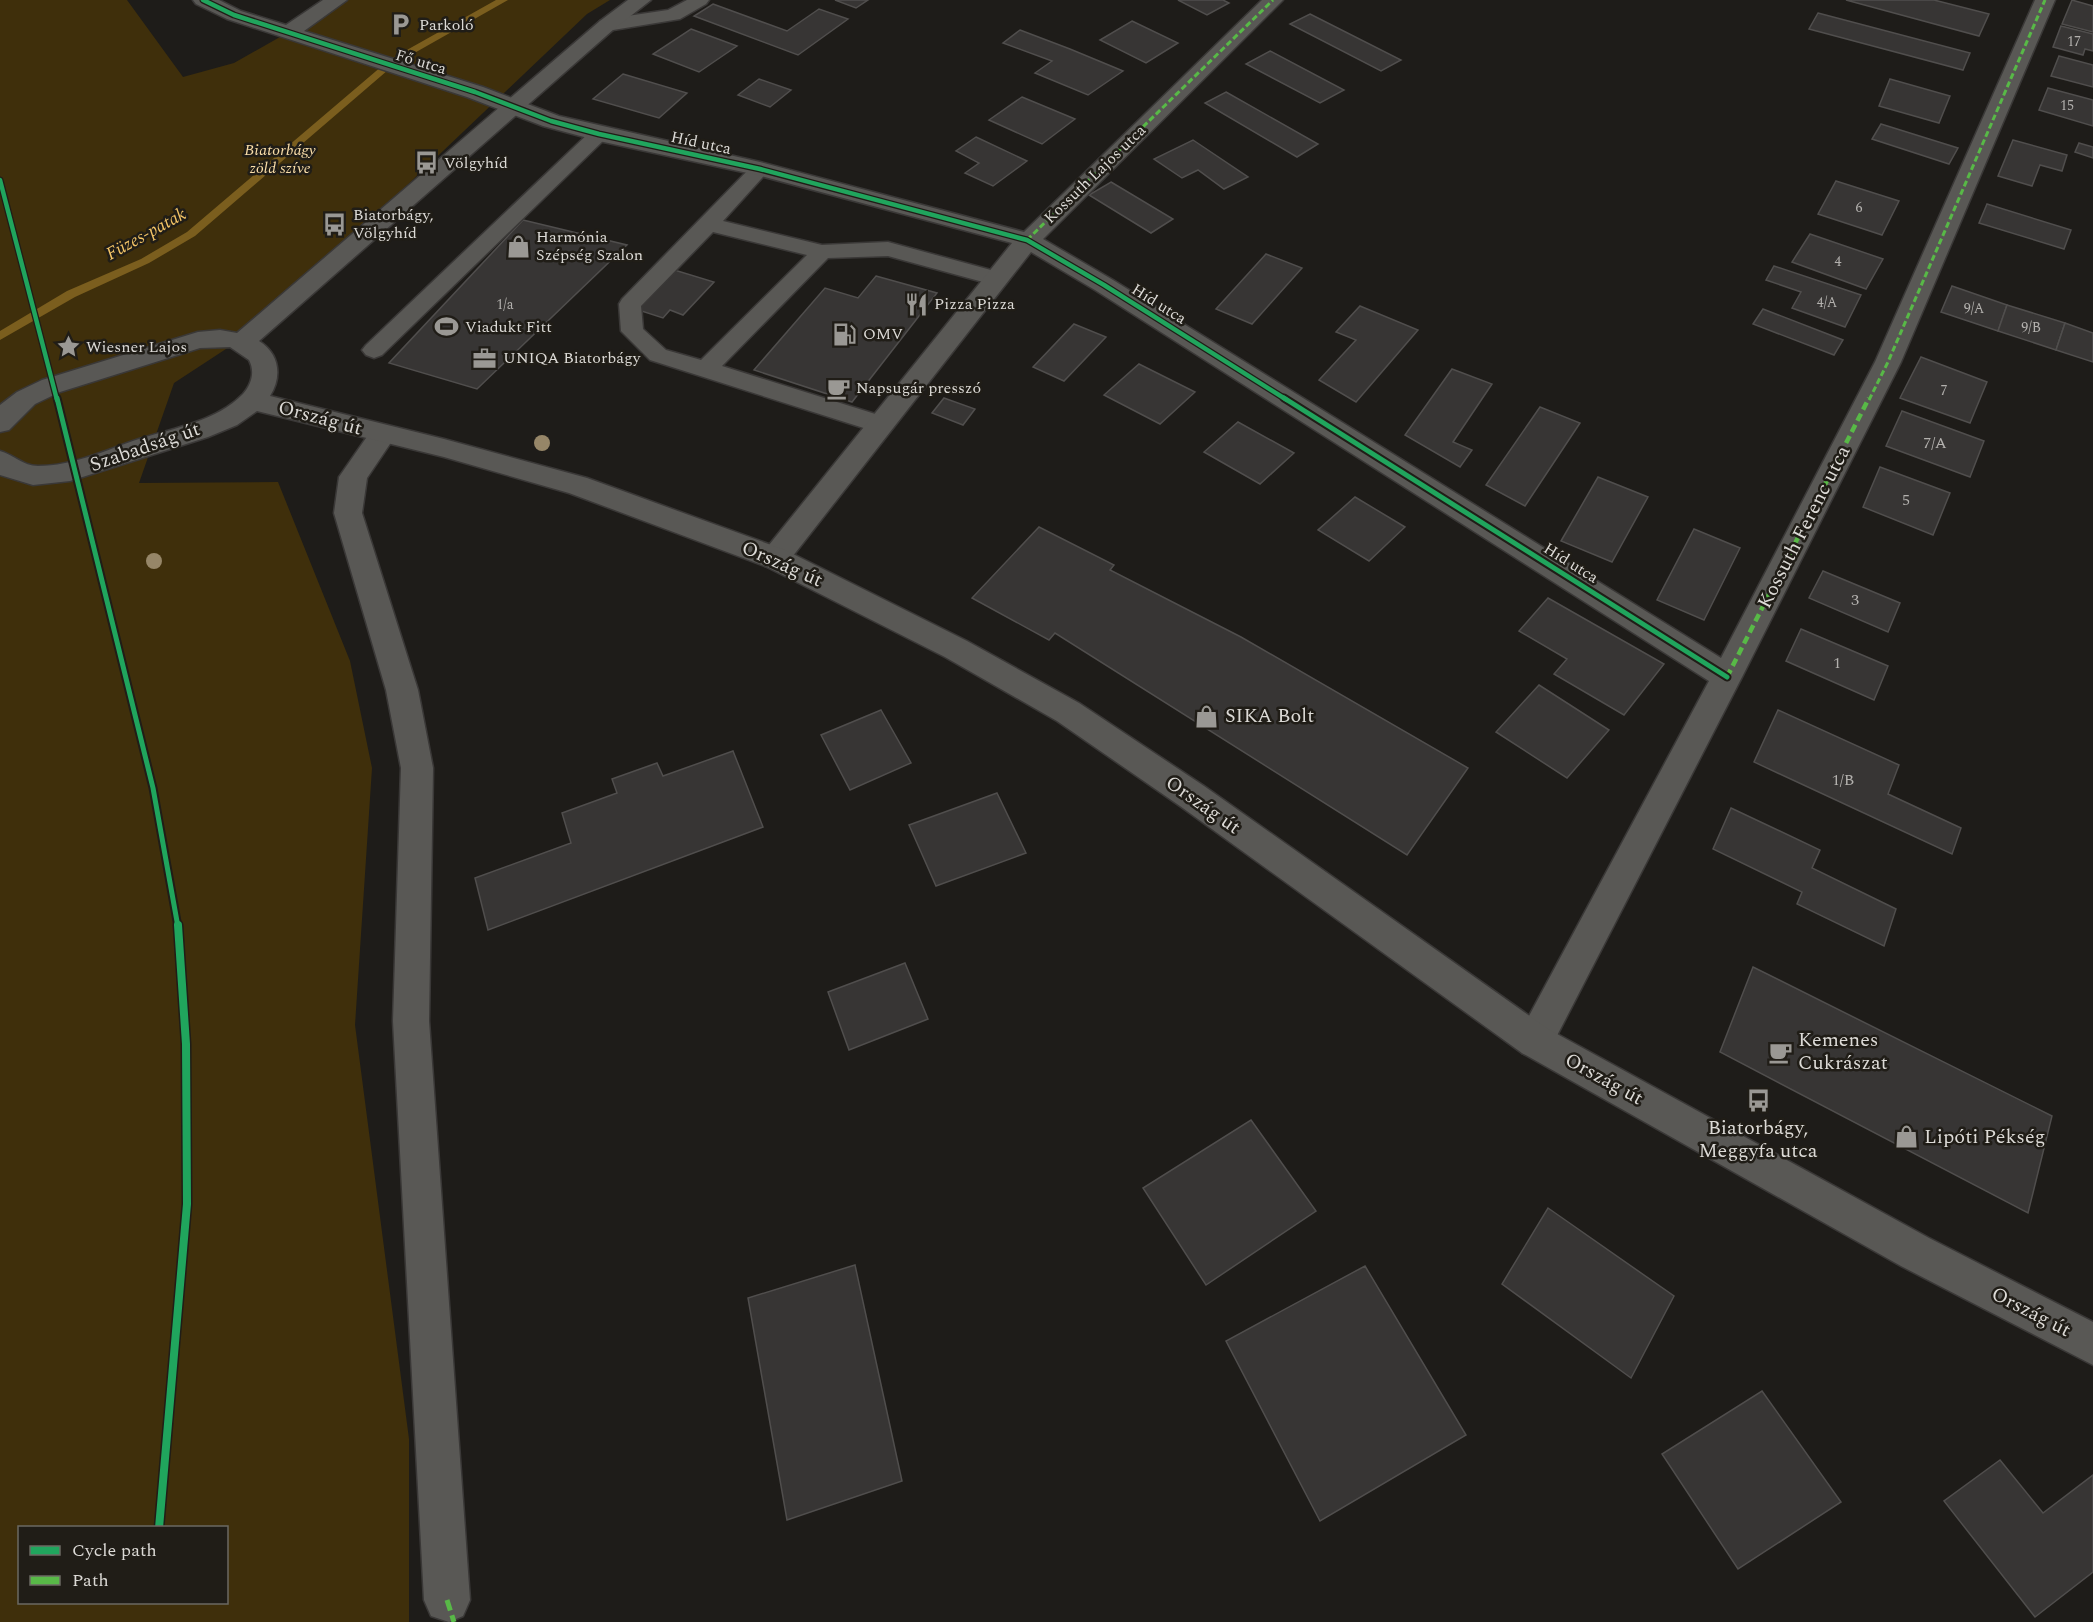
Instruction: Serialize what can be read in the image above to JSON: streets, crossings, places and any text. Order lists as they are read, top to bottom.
{
  "streets": {
    "street": [
      "Fő utca",
      "Híd utca",
      "Kossuth Lajos utca",
      "Ország út",
      "Szabadság út",
      "Kossuth Ferenc utca"
    ]
  },
  "crossings": [
    ["Fő utca", "Híd utca"],
    ["Híd utca", "Kossuth Lajos utca"],
    ["Híd utca", "Kossuth Ferenc utca"],
    ["Kossuth Lajos utca", "Ország út"],
    ["Ország út", "Szabadság út"],
    ["Ország út", "Kossuth Ferenc utca"]
  ],
  "water": ["Füzes-patak"],
  "parks": ["Biatorbágy zöld szíve"],
  "places": {
    "parking": ["Parkoló"],
    "bus stop": ["Völgyhíd", "Biatorbágy, Völgyhíd", "Biatorbágy, Meggyfa utca"],
    "shop": ["Harmónia Szépség Szalon", "SIKA Bolt", "Lipóti Pékség"],
    "restaurant": ["Pizza Pizza"],
    "sports": ["Viadukt Fitt"],
    "fuel station": ["OMV"],
    "place": ["Wiesner Lajos"],
    "office": ["UNIQA Biatorbágy"],
    "cafe": ["Napsugár presszó", "Kemenes Cukrászat"]
  },
  "house_numbers": [
    "17",
    "15",
    "6",
    "4",
    "4/A",
    "1/a",
    "9/A",
    "9/B",
    "7",
    "7/A",
    "5",
    "3",
    "1",
    "1/B"
  ],
  "legend": ["Cycle path", "Path"]
}
